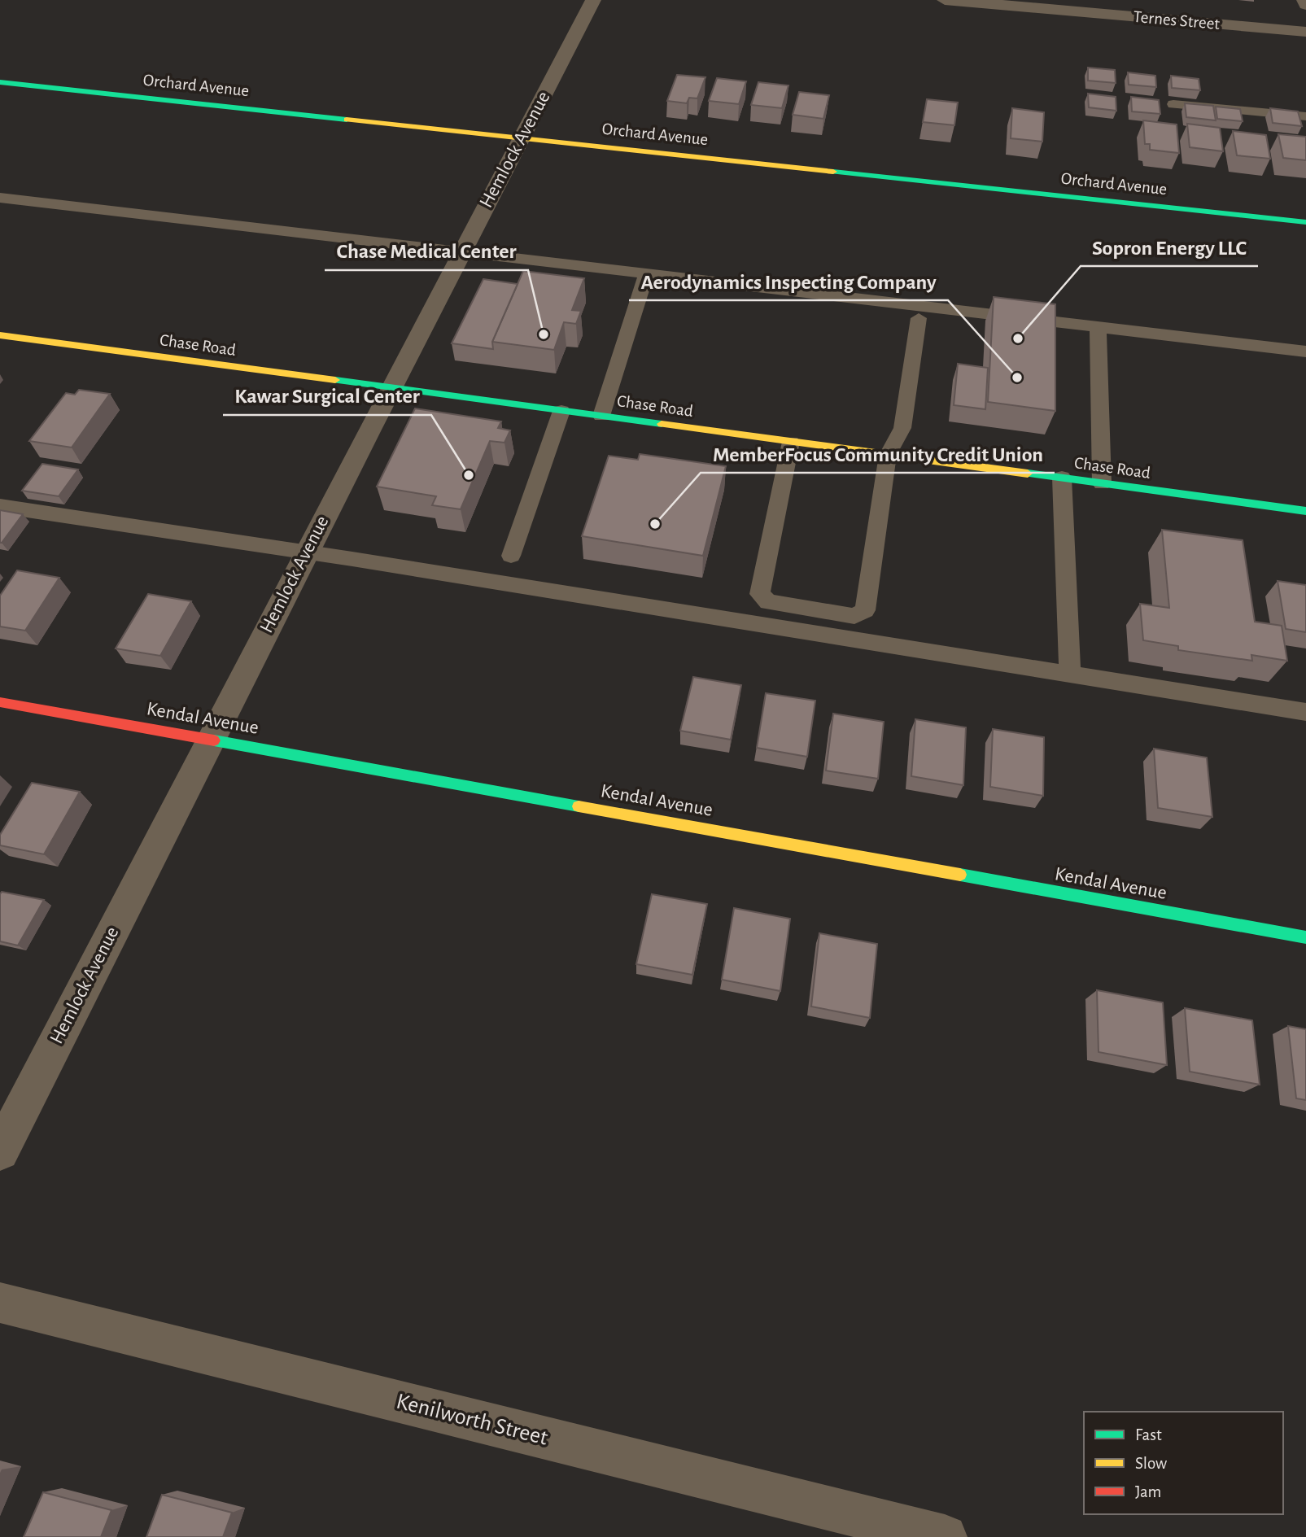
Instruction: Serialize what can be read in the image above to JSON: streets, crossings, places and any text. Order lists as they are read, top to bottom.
{
  "streets": {
    "street": [
      "Ternes Street",
      "Orchard Avenue",
      "Hemlock Avenue",
      "Chase Road",
      "Kendal Avenue",
      "Kenilworth Street"
    ]
  },
  "crossings": [
    ["Orchard Avenue", "Hemlock Avenue"],
    ["Hemlock Avenue", "Chase Road"],
    ["Hemlock Avenue", "Kendal Avenue"]
  ],
  "places": [
    "Chase Medical Center",
    "Sopron Energy LLC",
    "Aerodynamics Inspecting Company",
    "Kawar Surgical Center",
    "MemberFocus Community Credit Union"
  ],
  "legend": ["Fast", "Slow", "Jam"]
}
